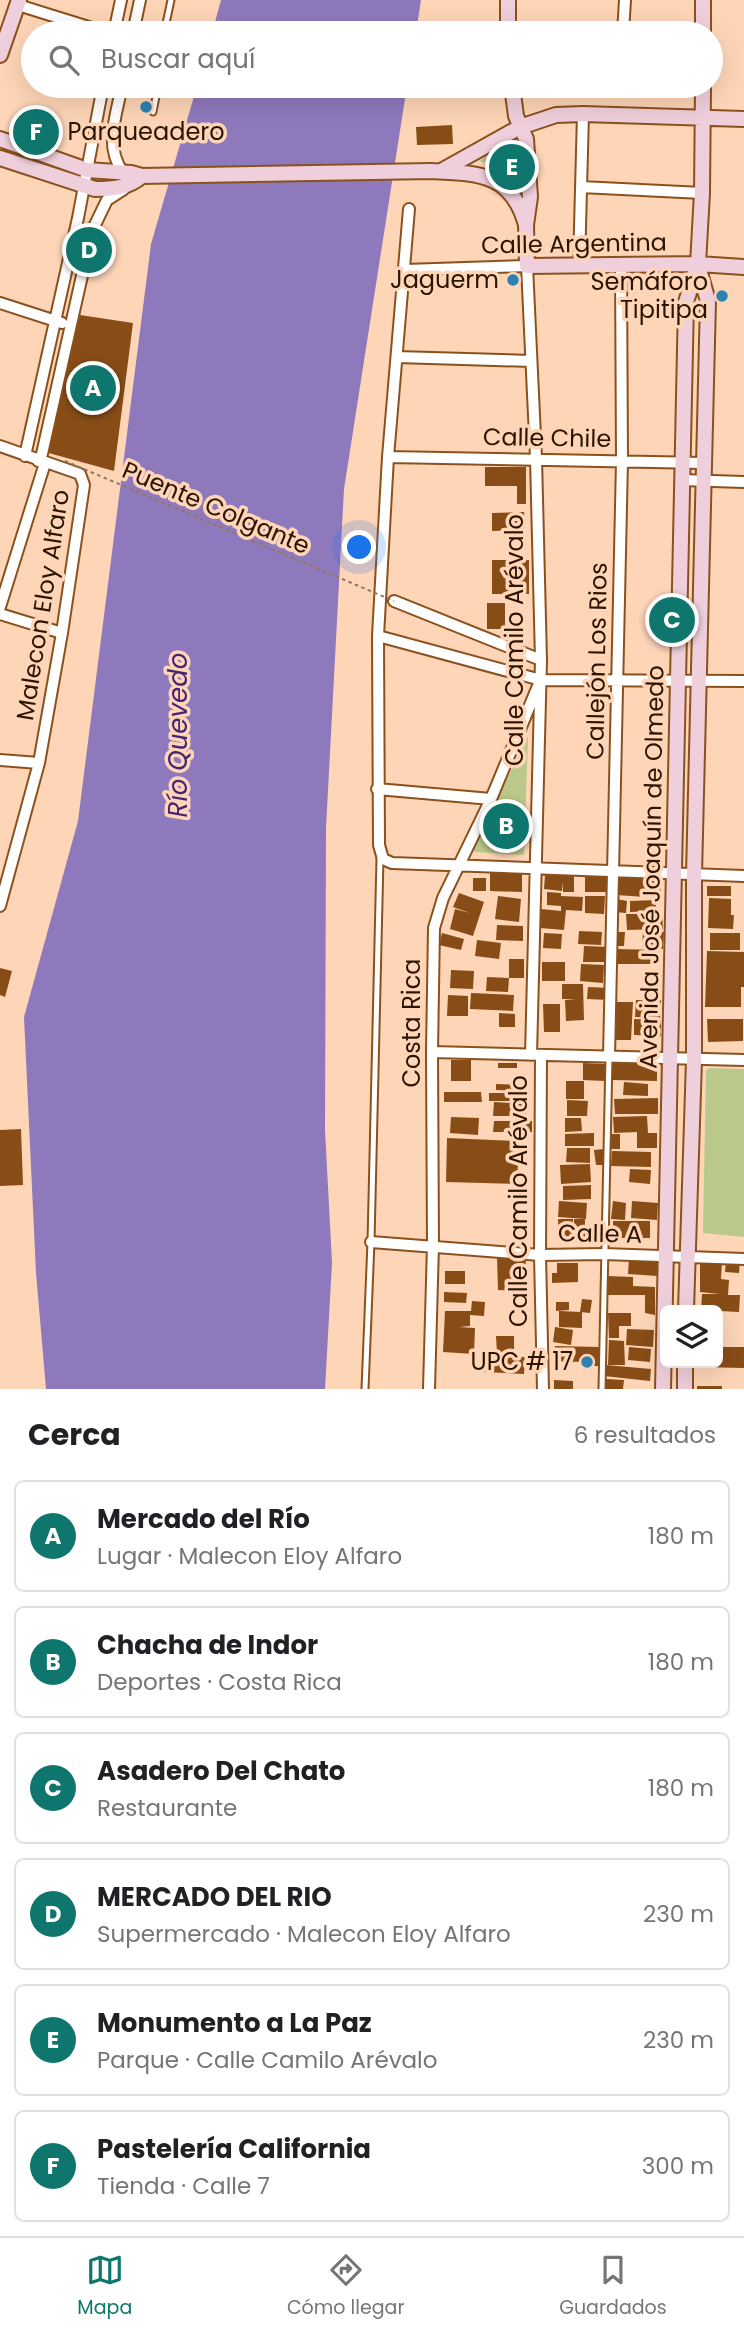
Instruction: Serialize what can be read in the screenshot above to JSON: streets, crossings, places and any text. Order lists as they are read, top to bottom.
{
  "streets": {
    "main road": ["Calle Argentina", "Calle Camilo Arévalo", "Avenida José Joaquín de Olmedo"],
    "street": [
      "Calle Chile",
      "Malecon Eloy Alfaro",
      "Callejón Los Rios",
      "Costa Rica",
      "Calle A"
    ],
    "path": ["Puente Colgante"]
  },
  "crossings": [
    ["Calle Argentina", "Calle Camilo Arévalo"],
    ["Calle Argentina", "Callejón Los Rios"],
    ["Calle Argentina", "Avenida José Joaquín de Olmedo"],
    ["Calle Chile", "Calle Camilo Arévalo"],
    ["Calle Chile", "Callejón Los Rios"],
    ["Calle Chile", "Avenida José Joaquín de Olmedo"],
    ["Malecon Eloy Alfaro", "Calle Camilo Arévalo"],
    ["Calle Camilo Arévalo", "Costa Rica"],
    ["Calle Camilo Arévalo", "Calle A"],
    ["Avenida José Joaquín de Olmedo", "Calle A"],
    ["Costa Rica", "Calle A"]
  ],
  "water": ["Río Quevedo"],
  "places": [
    "Parqueadero",
    "Jaguerm",
    "Semáforo Tipitipa",
    "UPC # 17"
  ],
  "page": {
    "search": "Buscar aquí",
    "pins": [
      "F",
      "E",
      "D",
      "A",
      "C",
      "B"
    ],
    "heading": ["Cerca", "6 resultados"],
    "list": [
      {
        "mark": "A",
        "name": "Mercado del Río",
        "note": "Lugar · Malecon Eloy Alfaro",
        "value": "180 m"
      },
      {
        "mark": "B",
        "name": "Chacha de Indor",
        "note": "Deportes · Costa Rica",
        "value": "180 m"
      },
      {
        "mark": "C",
        "name": "Asadero Del Chato",
        "note": "Restaurante",
        "value": "180 m"
      },
      {
        "mark": "D",
        "name": "MERCADO DEL RIO",
        "note": "Supermercado · Malecon Eloy Alfaro",
        "value": "230 m"
      },
      {
        "mark": "E",
        "name": "Monumento a La Paz",
        "note": "Parque · Calle Camilo Arévalo",
        "value": "230 m"
      },
      {
        "mark": "F",
        "name": "Pastelería California",
        "note": "Tienda · Calle 7",
        "value": "300 m"
      }
    ],
    "nav": ["Mapa", "Cómo llegar", "Guardados"]
  }
}
